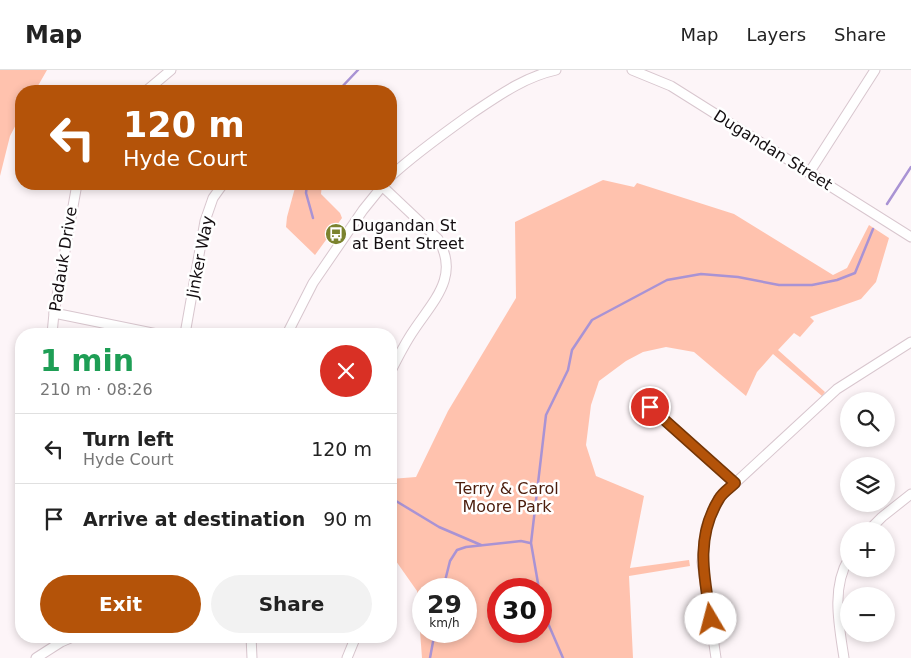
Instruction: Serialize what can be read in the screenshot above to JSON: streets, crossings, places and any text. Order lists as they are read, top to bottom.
{
  "streets": {
    "street": ["Dugandan Street", "Jinker Way", "Padauk Drive"]
  },
  "parks": ["Terry & Carol Moore Park"],
  "places": {
    "bus stop": ["Dugandan St at Bent Street"]
  },
  "page": {
    "header": "Map",
    "nav": ["Map", "Layers", "Share"],
    "turn": ["120 m", "Hyde Court"],
    "heading": ["1 min", "210 m · 08:26"],
    "map_buttons": ["+", "−"],
    "list": [
      {
        "name": "Turn left",
        "note": "Hyde Court",
        "value": "120 m"
      },
      {
        "name": "Arrive at destination",
        "value": "90 m"
      }
    ],
    "buttons": ["Exit", "Share"],
    "speed": "29 km/h",
    "limit": "30"
  }
}
